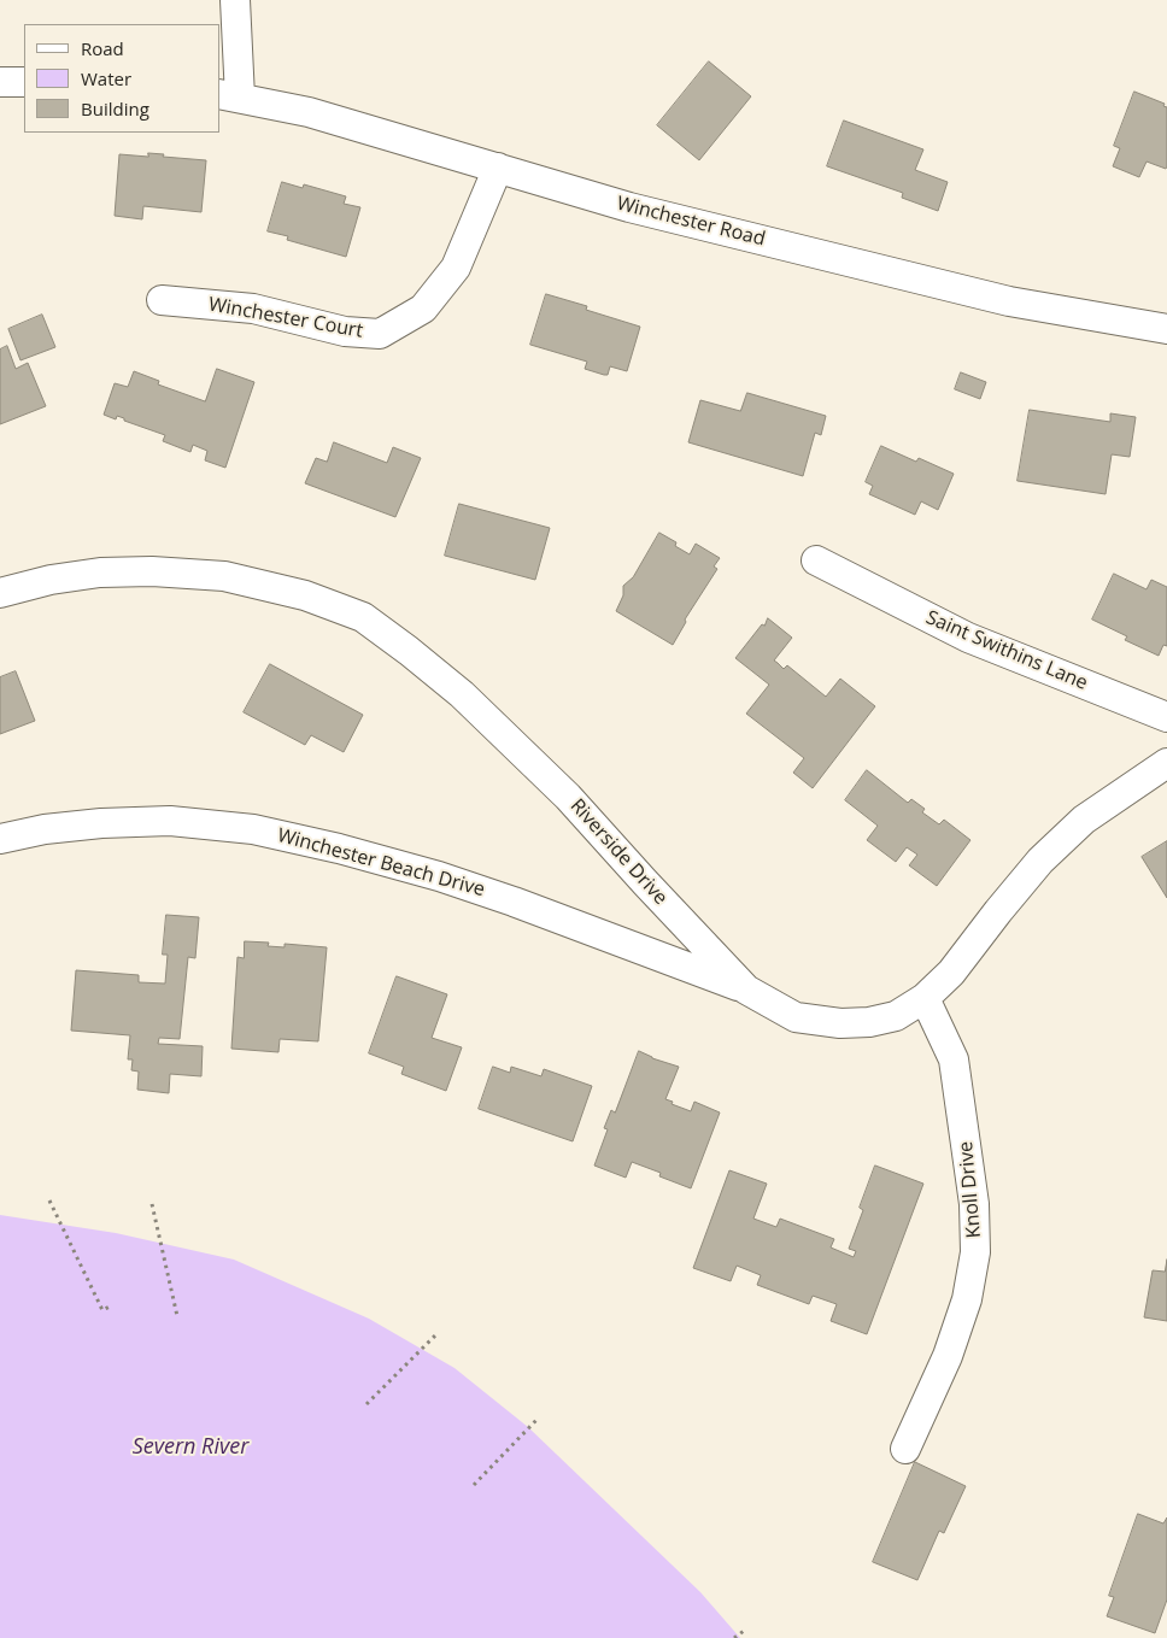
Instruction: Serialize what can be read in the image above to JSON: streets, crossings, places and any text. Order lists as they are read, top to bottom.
{
  "streets": {
    "street": [
      "Winchester Road",
      "Winchester Court",
      "Saint Swithins Lane",
      "Riverside Drive",
      "Winchester Beach Drive",
      "Knoll Drive"
    ]
  },
  "crossings": [
    ["Winchester Road", "Winchester Court"],
    ["Riverside Drive", "Winchester Beach Drive"],
    ["Riverside Drive", "Knoll Drive"]
  ],
  "water": ["Severn River"],
  "legend": ["Road", "Water", "Building"]
}
